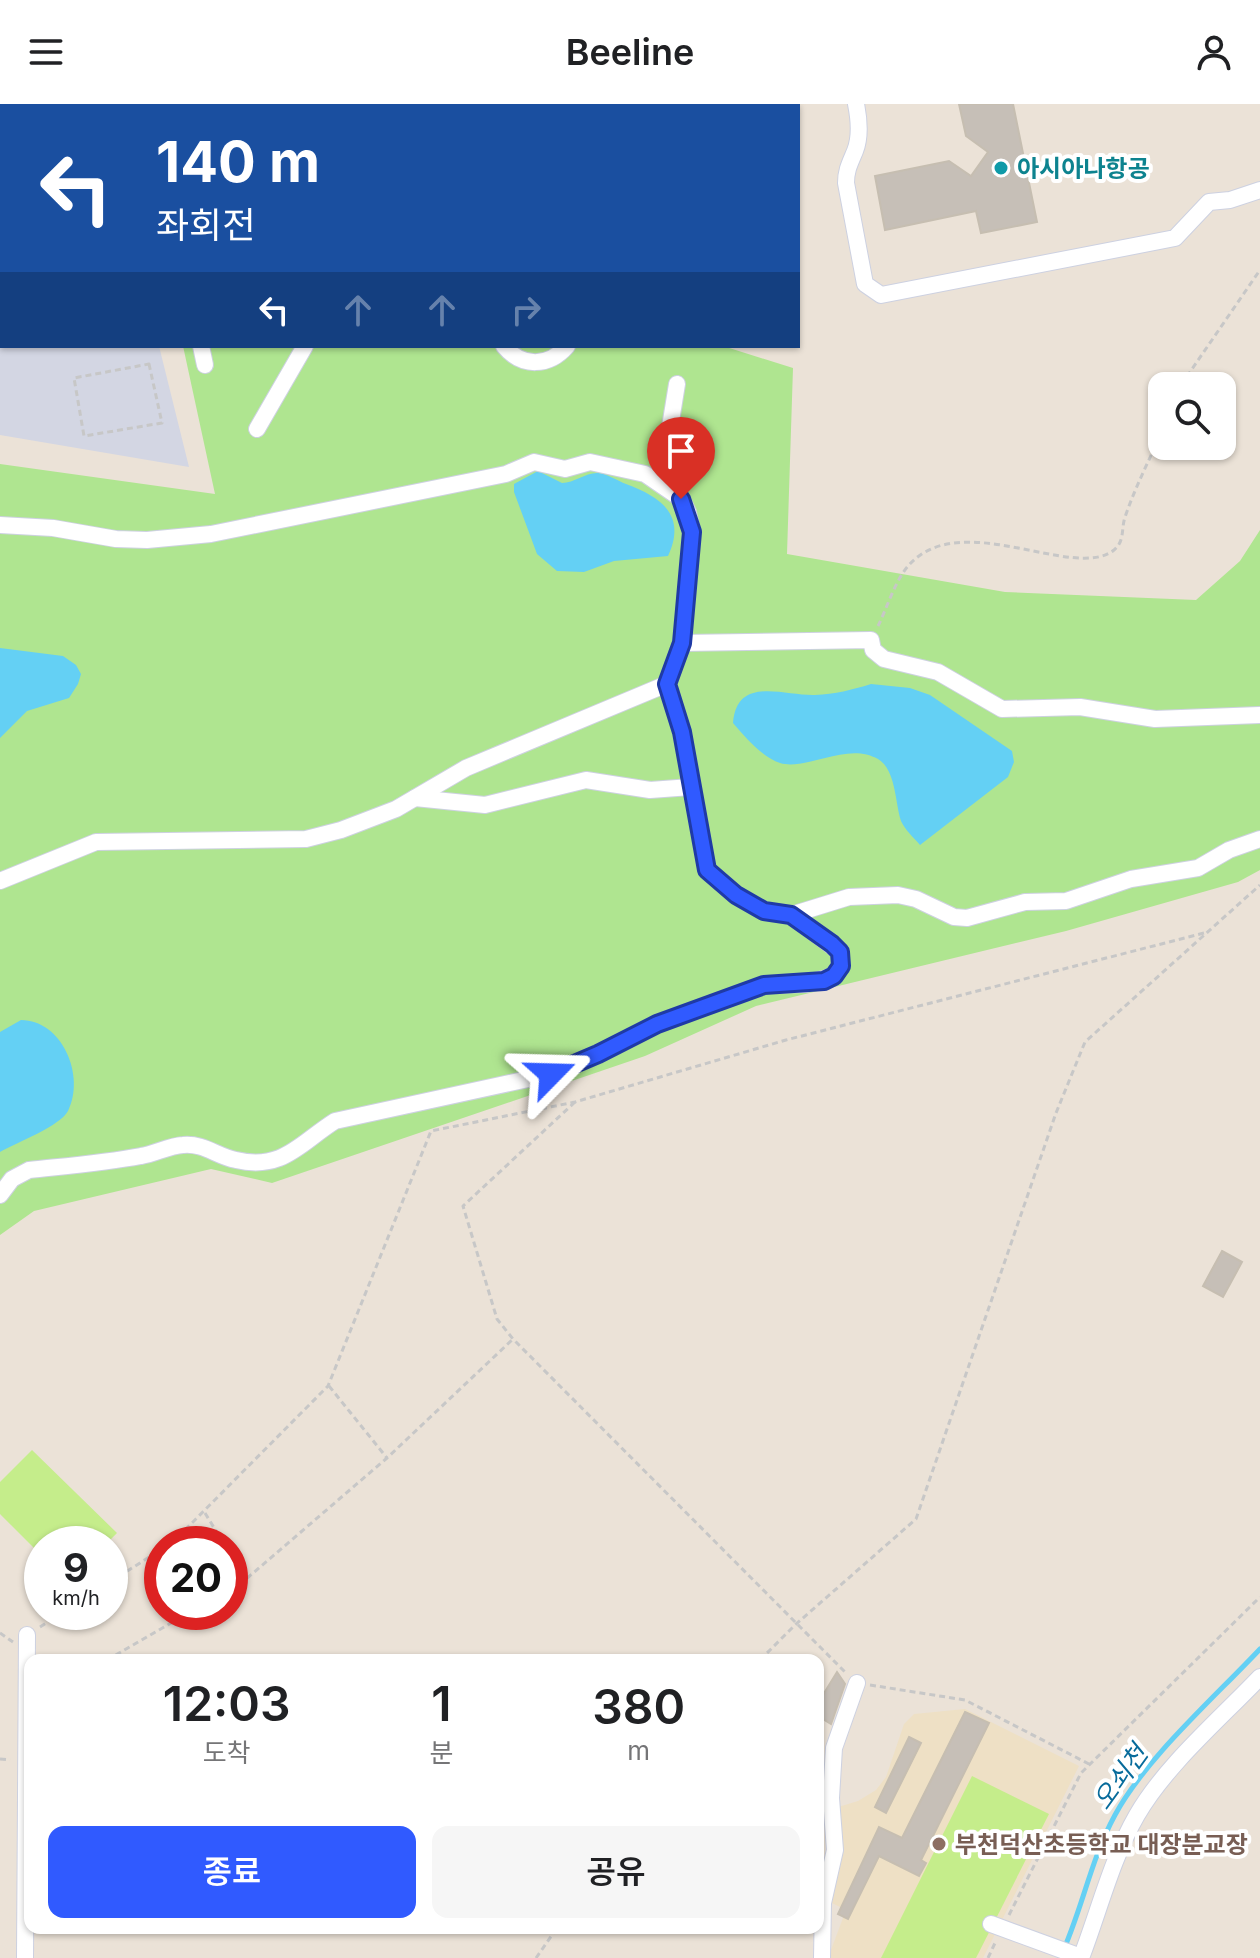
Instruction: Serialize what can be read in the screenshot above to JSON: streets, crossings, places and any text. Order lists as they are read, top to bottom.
{
  "water": ["오쇠천"],
  "places": ["아시아나항공", "부천덕산초등학교 대장분교장"],
  "page": {
    "header": "Beeline",
    "turn": ["140 m", "좌회전"],
    "speed": "9 km/h",
    "limit": "20",
    "eta": [
      "12:03",
      "도착",
      "1",
      "분",
      "380",
      "m"
    ],
    "buttons": ["종료", "공유"]
  }
}
